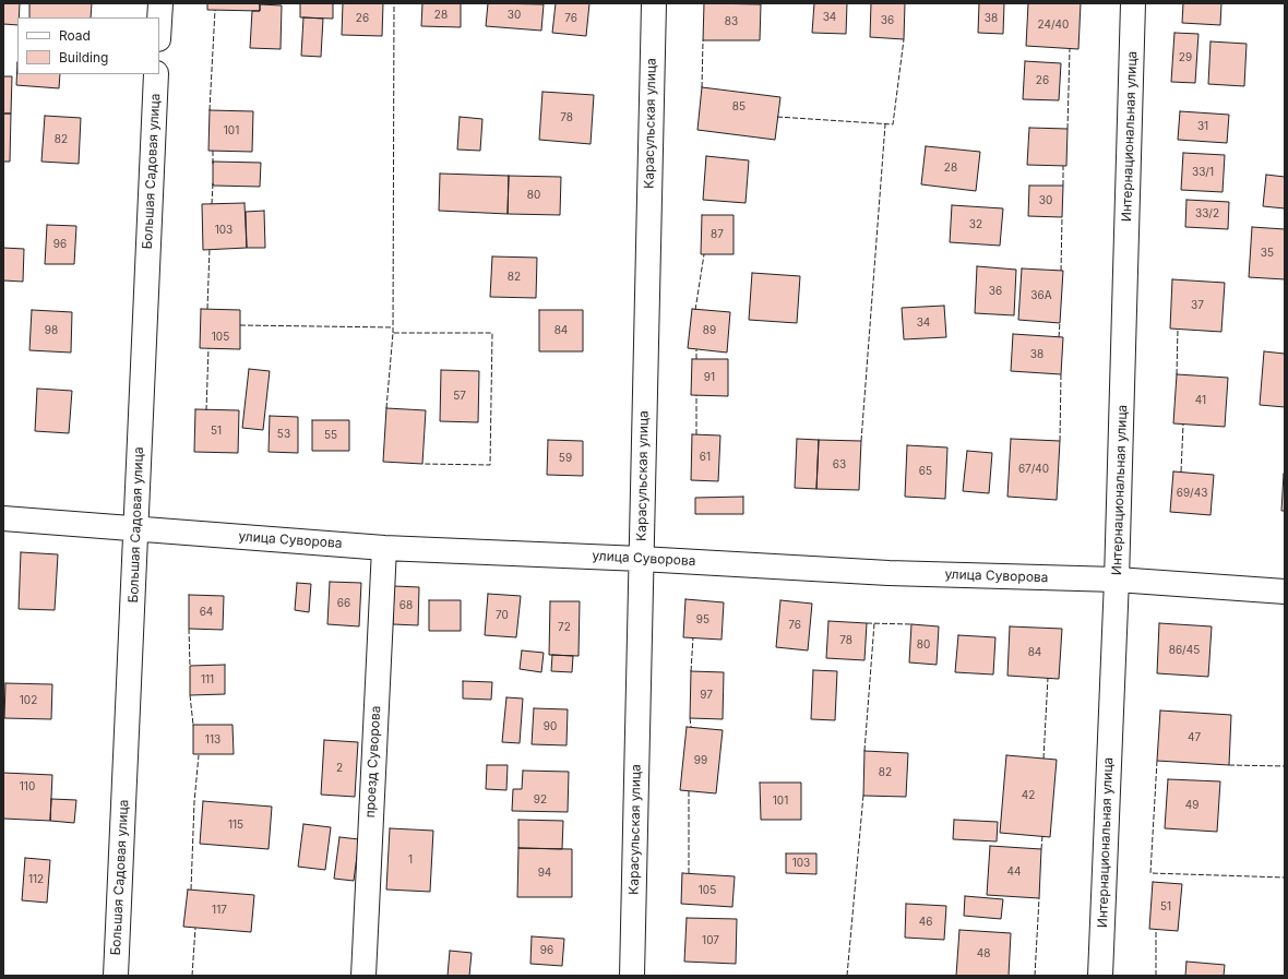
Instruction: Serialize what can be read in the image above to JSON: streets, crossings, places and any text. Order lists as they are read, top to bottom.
{
  "streets": {
    "street": [
      "Карасульская улица",
      "Интернациональная улица",
      "Большая Садовая улица",
      "улица Суворова",
      "проезд Суворова"
    ]
  },
  "crossings": [
    ["Карасульская улица", "улица Суворова"],
    ["Интернациональная улица", "улица Суворова"],
    ["Большая Садовая улица", "улица Суворова"],
    ["улица Суворова", "проезд Суворова"]
  ],
  "house_numbers": [
    "28",
    "30",
    "34",
    "26",
    "76",
    "38",
    "36",
    "83",
    "24/40",
    "29",
    "26",
    "85",
    "78",
    "31",
    "101",
    "82",
    "28",
    "33/1",
    "80",
    "30",
    "33/2",
    "32",
    "103",
    "87",
    "96",
    "35",
    "82",
    "36",
    "36А",
    "37",
    "34",
    "98",
    "84",
    "89",
    "105",
    "38",
    "91",
    "57",
    "41",
    "51",
    "53",
    "55",
    "61",
    "59",
    "63",
    "67/40",
    "65",
    "69/43",
    "66",
    "68",
    "64",
    "70",
    "95",
    "76",
    "72",
    "78",
    "80",
    "86/45",
    "84",
    "111",
    "97",
    "102",
    "90",
    "47",
    "113",
    "99",
    "2",
    "82",
    "110",
    "42",
    "92",
    "101",
    "49",
    "115",
    "1",
    "103",
    "44",
    "94",
    "112",
    "105",
    "51",
    "117",
    "46",
    "107",
    "96",
    "48"
  ],
  "legend": ["Road", "Building"]
}
